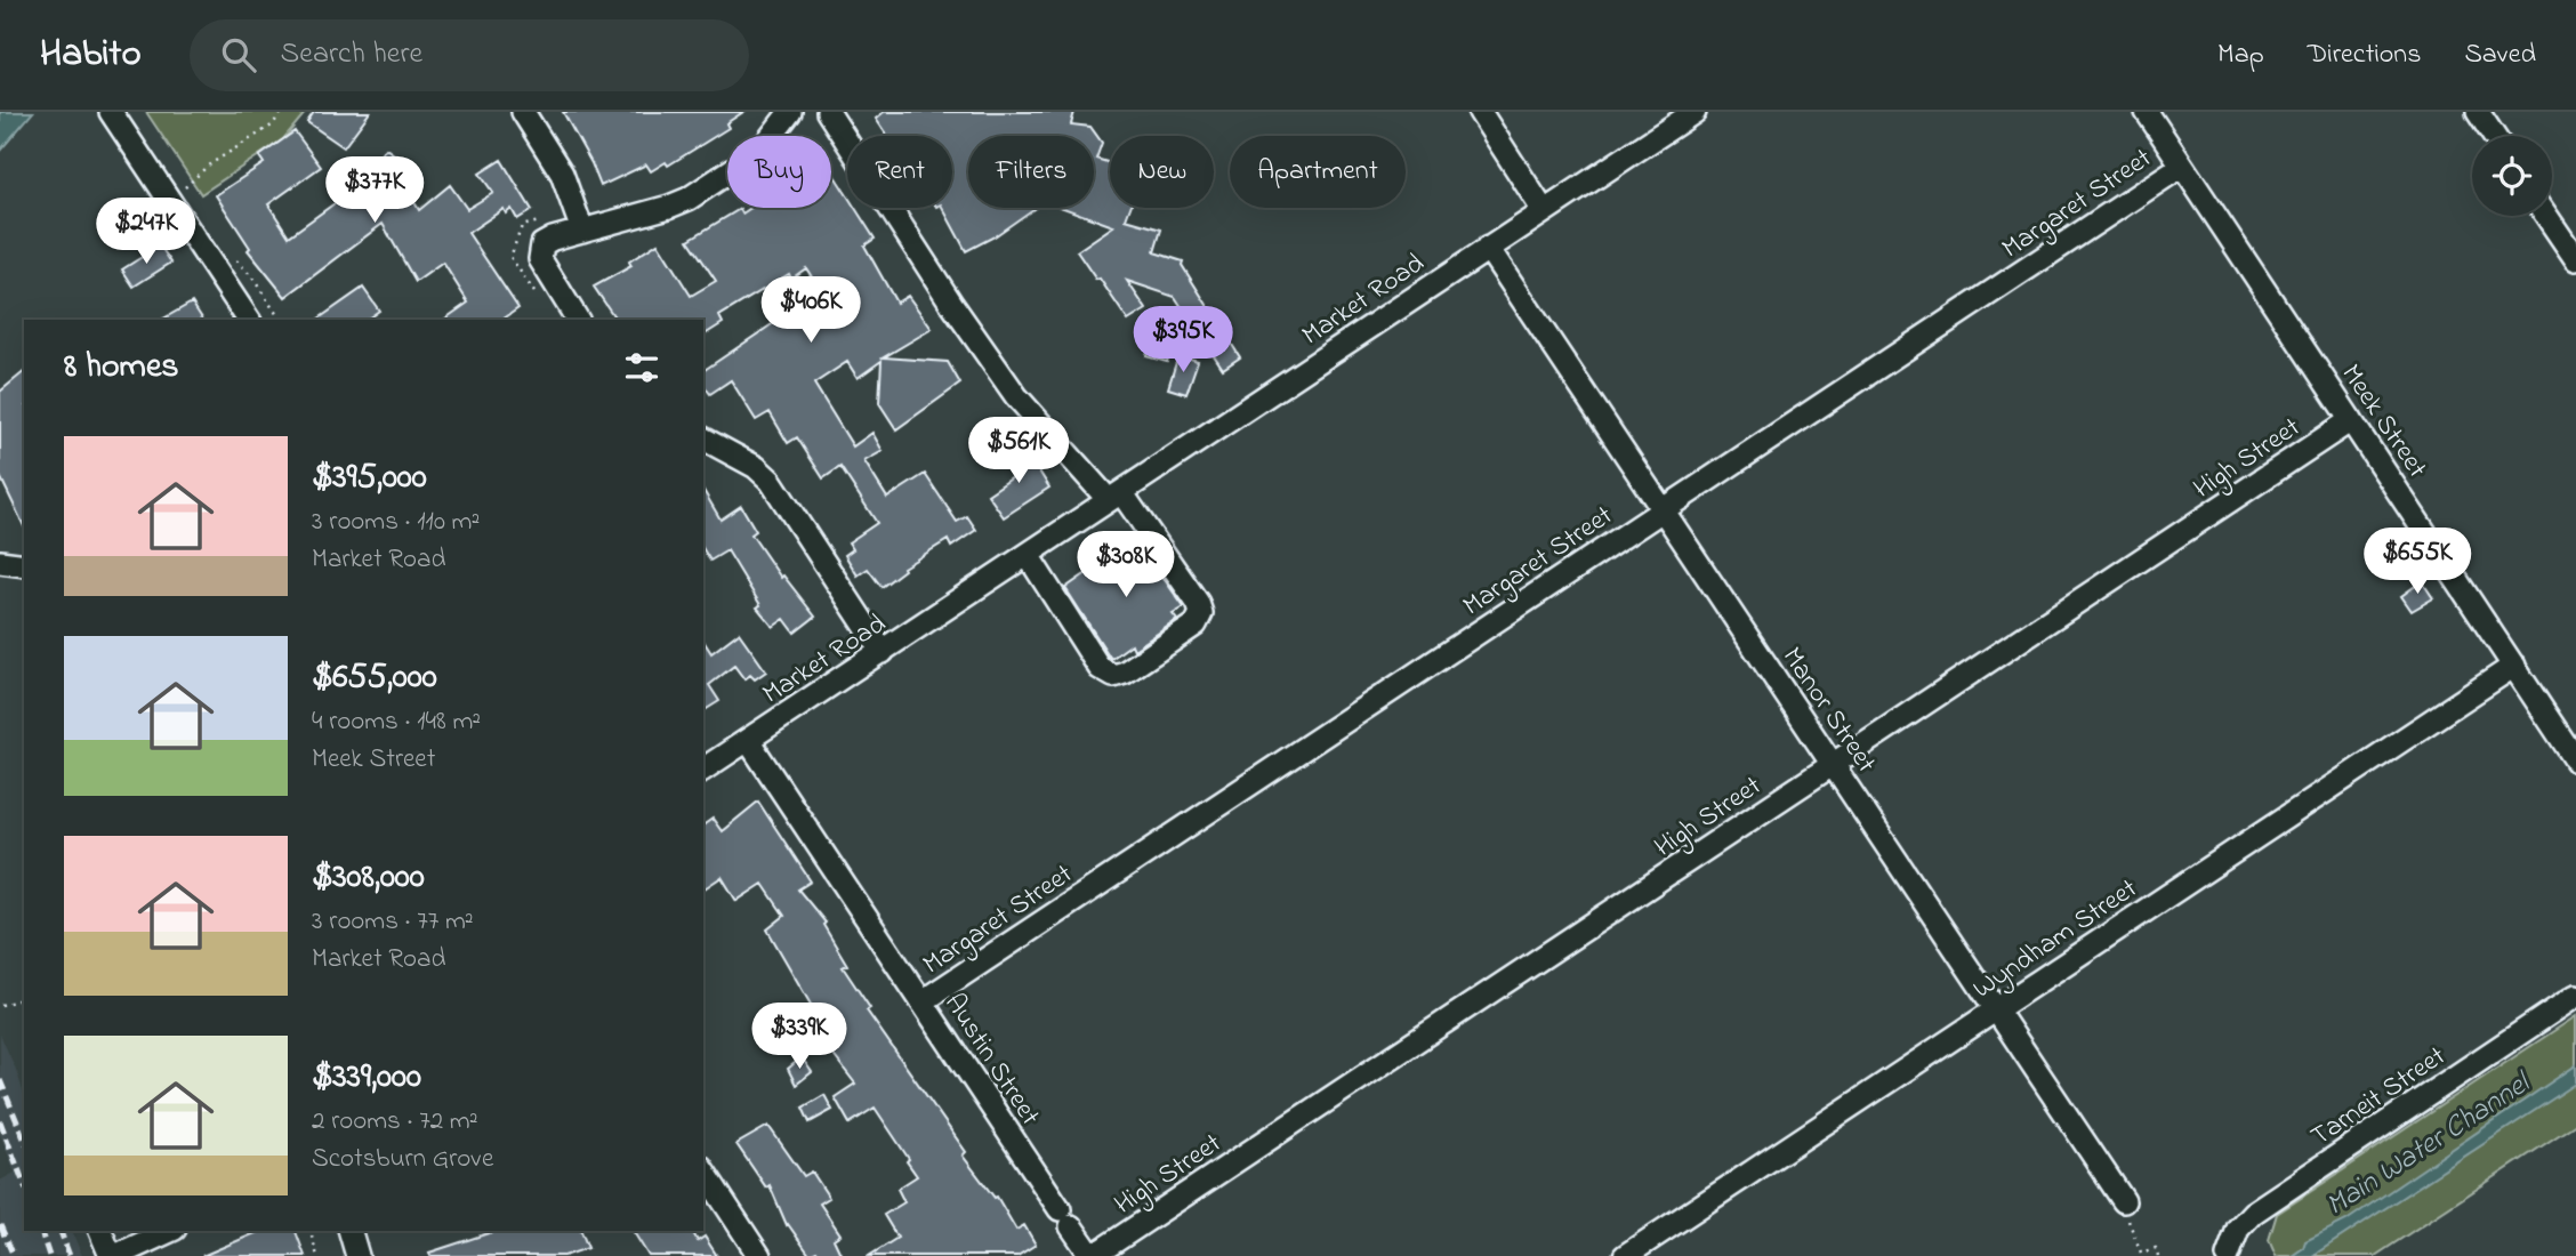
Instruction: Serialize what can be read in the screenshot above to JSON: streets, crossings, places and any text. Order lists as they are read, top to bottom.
{
  "streets": {
    "street": [
      "Margaret Street",
      "Market Road",
      "Meek Street",
      "High Street",
      "Manor Street",
      "Wyndham Street",
      "Austin Street",
      "Tarneit Street"
    ]
  },
  "crossings": [
    ["Margaret Street", "Meek Street"],
    ["Margaret Street", "Manor Street"],
    ["Margaret Street", "Austin Street"],
    ["Market Road", "Manor Street"],
    ["Market Road", "Austin Street"],
    ["Meek Street", "High Street"],
    ["Meek Street", "Wyndham Street"],
    ["High Street", "Manor Street"],
    ["High Street", "Austin Street"],
    ["Manor Street", "Wyndham Street"]
  ],
  "water": ["Main Water Channel"],
  "page": {
    "header": "Habito",
    "search": "Search here",
    "nav": ["Map", "Directions", "Saved"],
    "chip": [
      "Buy",
      "Rent",
      "Filters",
      "New",
      "Apartment"
    ],
    "price": [
      "$377K",
      "$247K",
      "$406K",
      "$395K",
      "$561K",
      "$655K",
      "$308K",
      "$339K"
    ],
    "heading": "8 homes",
    "list": [
      {
        "name": "$395,000",
        "note": "3 rooms · 110 m² · Market Road"
      },
      {
        "name": "$655,000",
        "note": "4 rooms · 148 m² · Meek Street"
      },
      {
        "name": "$308,000",
        "note": "3 rooms · 77 m² · Market Road"
      },
      {
        "name": "$339,000",
        "note": "2 rooms · 72 m² · Scotsburn Grove"
      }
    ]
  }
}
